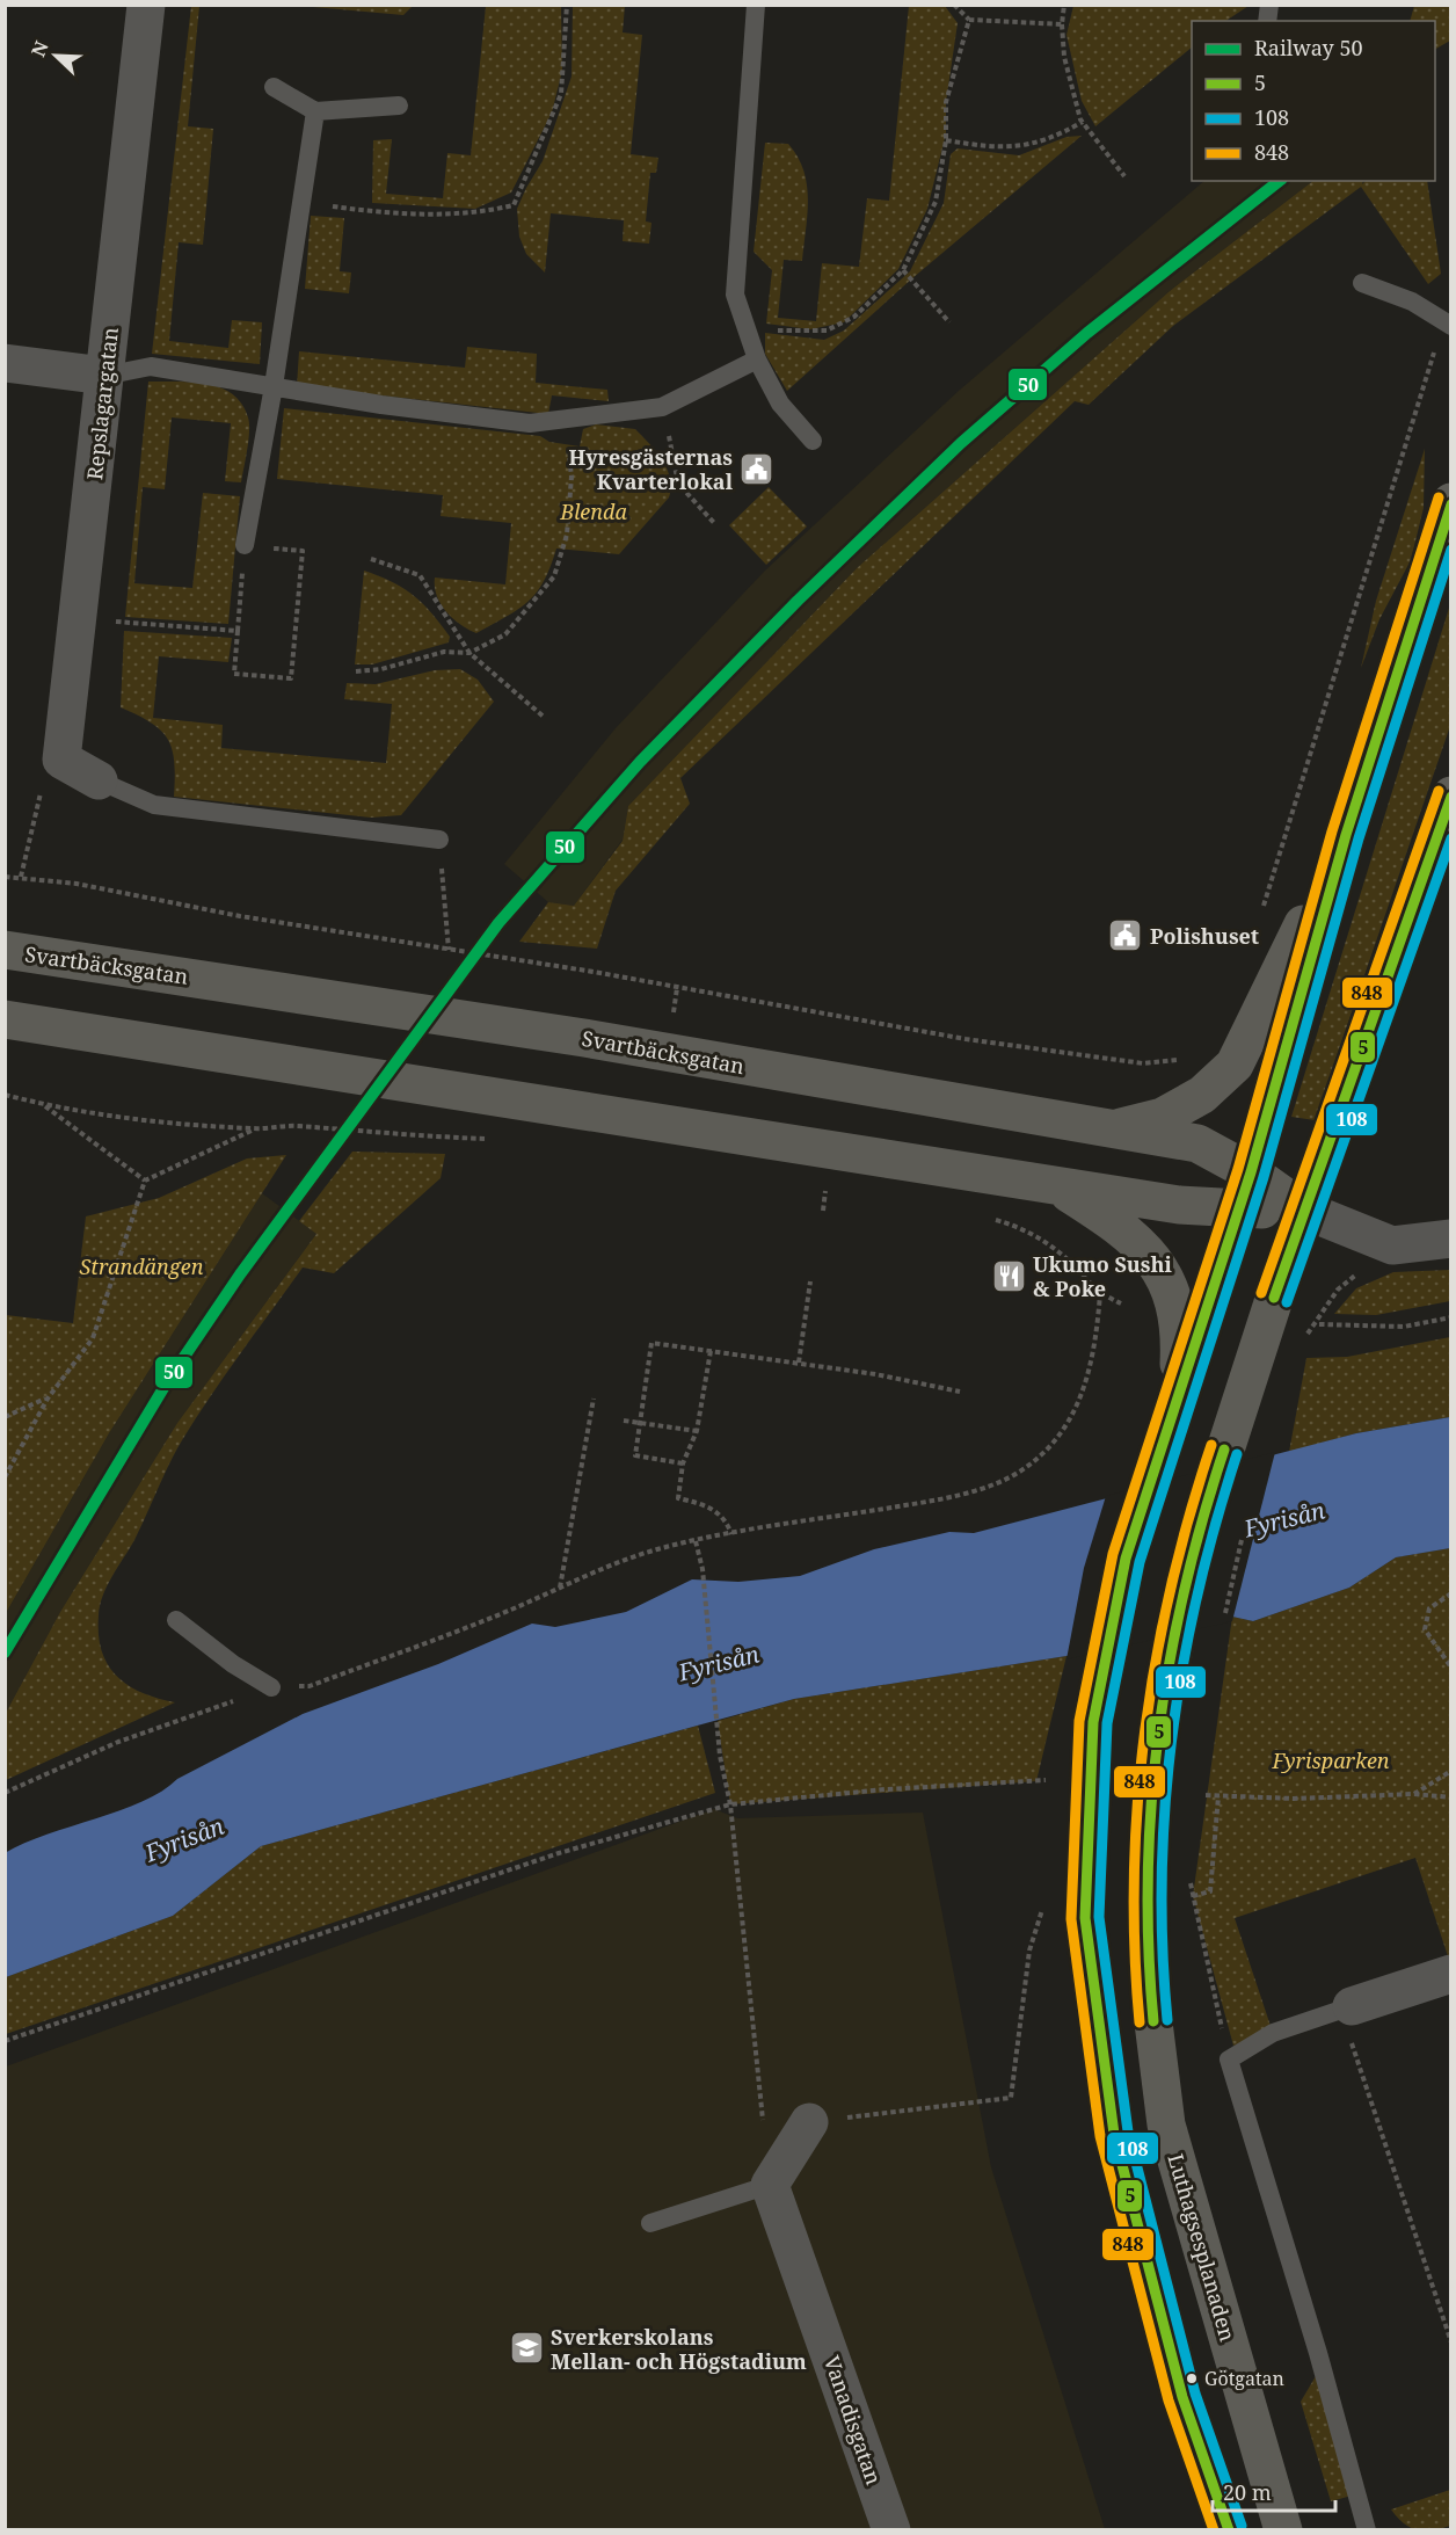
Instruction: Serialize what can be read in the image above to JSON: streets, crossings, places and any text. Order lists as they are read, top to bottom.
{
  "streets": {
    "main road": ["Svartbäcksgatan", "Luthagsesplanaden"],
    "street": ["Repslagargatan", "Vanadisgatan"]
  },
  "crossings": [
    ["Svartbäcksgatan", "Luthagsesplanaden"]
  ],
  "water": ["Fyrisån"],
  "parks": ["Blenda", "Strandängen", "Fyrisparken"],
  "places": {
    "public building": ["Hyresgästernas Kvarterlokal", "Polishuset"],
    "restaurant": ["Ukumo Sushi & Poke"],
    "school or university": ["Sverkerskolans Mellan- och Högstadium"],
    "other": ["Götgatan"]
  },
  "lines": [
    "rail line 50",
    "transit line 848",
    "transit line 5",
    "transit line 108"
  ],
  "legend": [
    "Railway 50",
    "5",
    "108",
    "848"
  ],
  "scale_bar": "20 m",
  "north": "top left"
}
